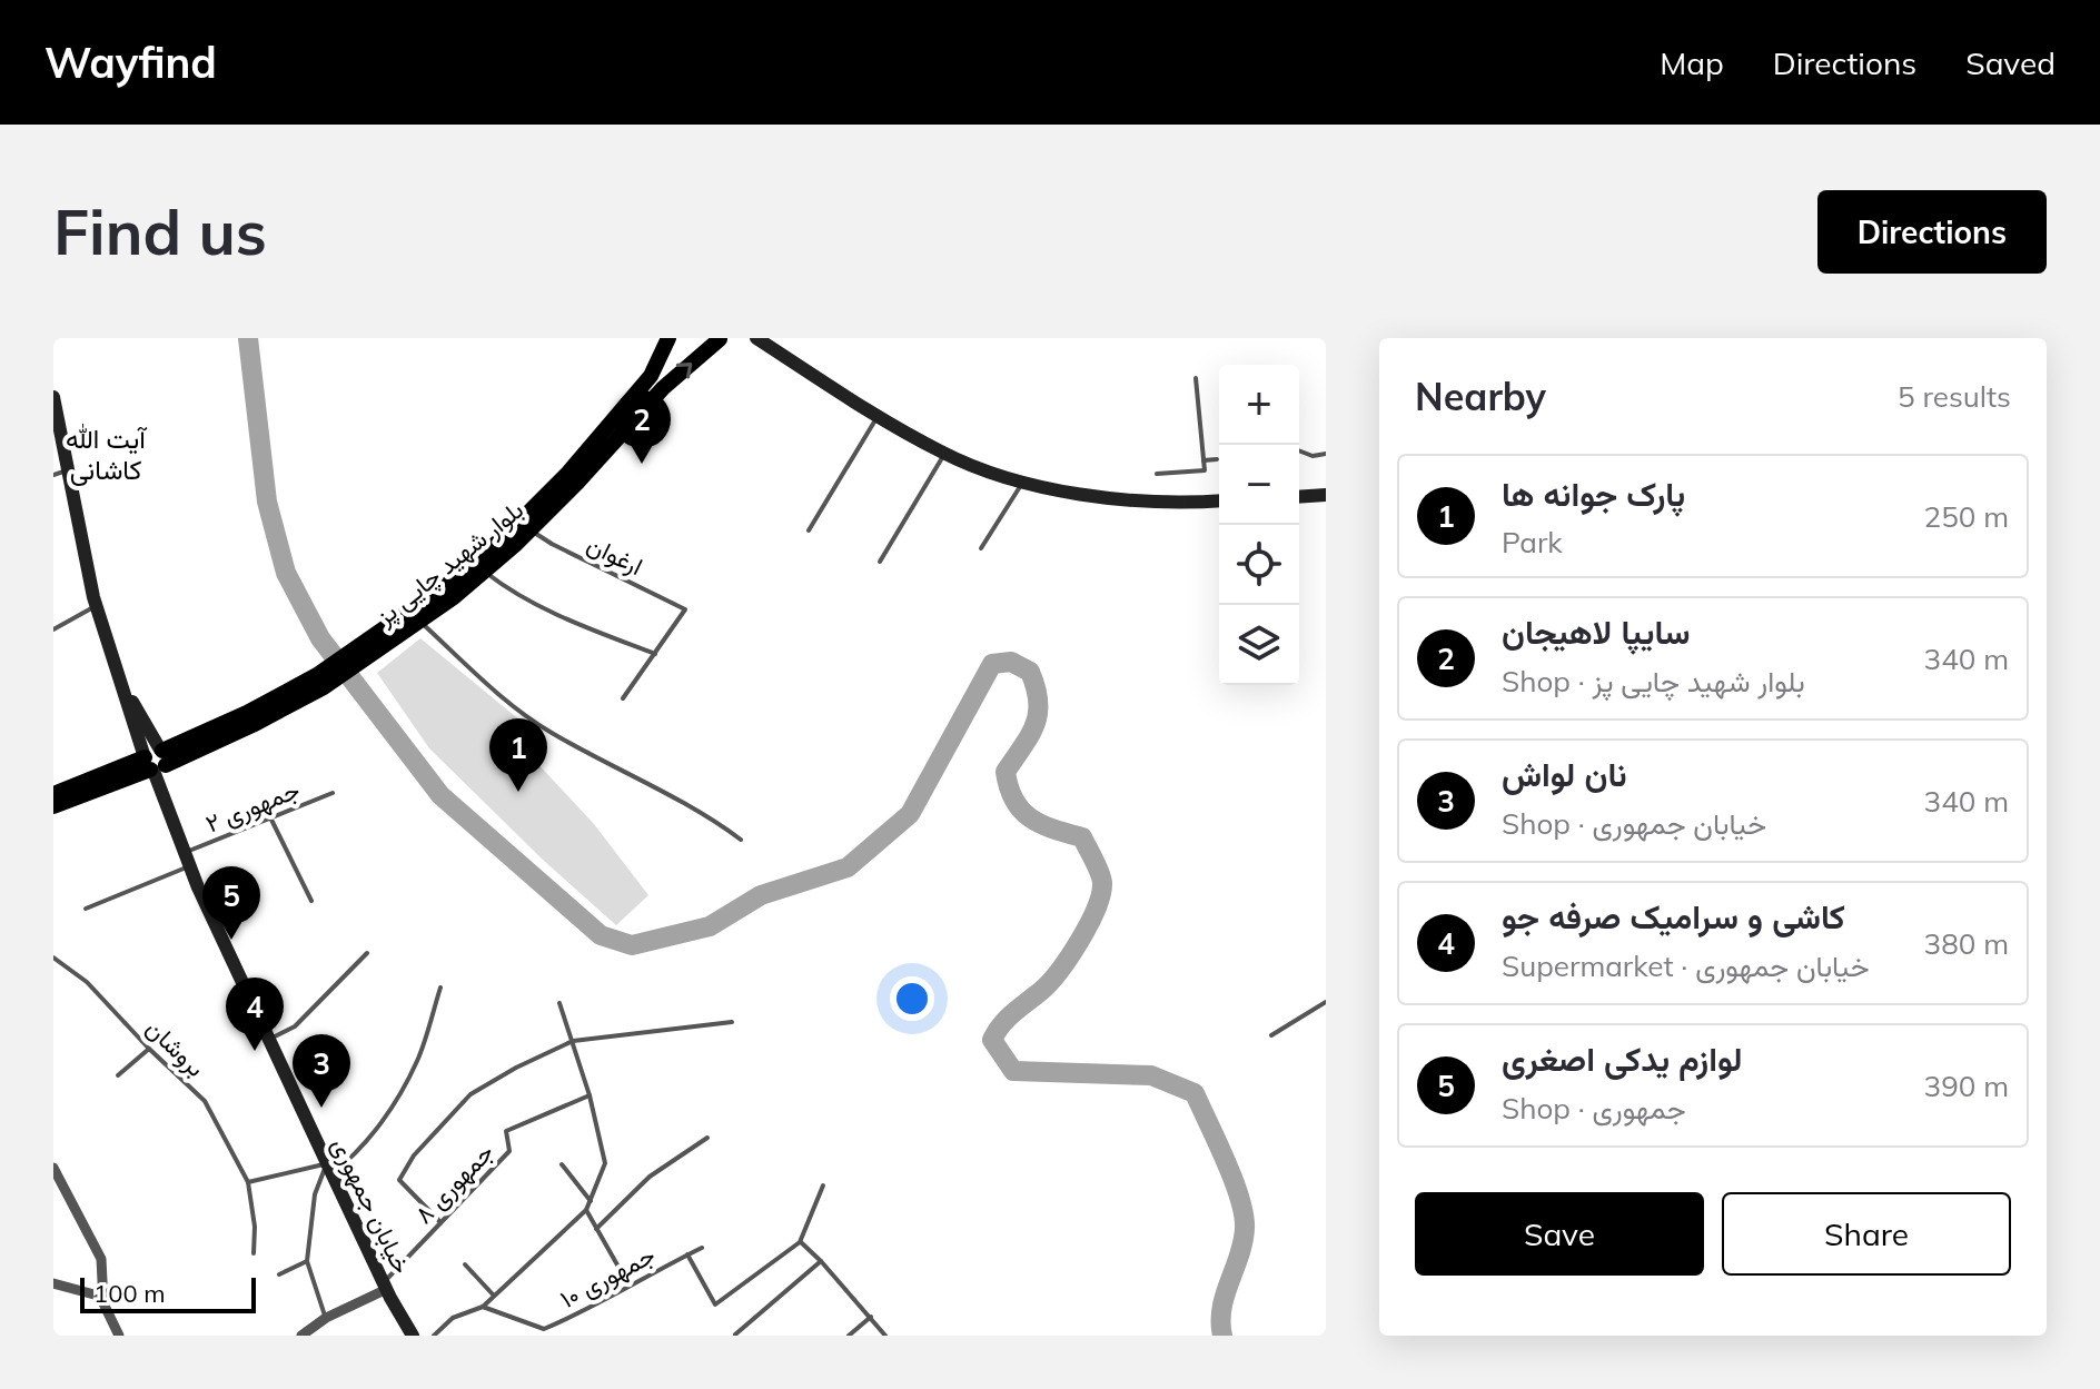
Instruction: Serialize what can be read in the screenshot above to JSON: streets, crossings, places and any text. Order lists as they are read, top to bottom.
{
  "streets": {
    "main road": ["بلوار شهید چایی پز", "خیابان جمهوری"],
    "lane": [
      "ارغوان",
      "جمهوری ۲",
      "بروشان",
      "جمهوری ۸",
      "جمهوری ۱۰"
    ]
  },
  "crossings": [
    ["ارغوان", "بلوار شهید چایی پز"],
    ["بلوار شهید چایی پز", "خیابان جمهوری"],
    ["جمهوری ۲", "خیابان جمهوری"],
    ["جمهوری ۸", "خیابان جمهوری"]
  ],
  "districts": ["آیت الله کاشانی"],
  "scale_bar": "100 m",
  "page": {
    "header": "Wayfind",
    "nav": ["Map", "Directions", "Saved"],
    "buttons": [
      "Directions",
      ["Save", "Share"]
    ],
    "title": "Find us",
    "heading": ["Nearby", "5 results"],
    "map_buttons": ["+", "−"],
    "pins": [
      "2",
      "1",
      "5",
      "4",
      "3"
    ],
    "list": [
      {
        "mark": "1",
        "name": "پارک جوانه ها",
        "note": "Park",
        "value": "250 m"
      },
      {
        "mark": "2",
        "name": "سایپا لاهیجان",
        "note": "Shop · بلوار شهید چایی پز",
        "value": "340 m"
      },
      {
        "mark": "3",
        "name": "نان لواش",
        "note": "Shop · خیابان جمهوری",
        "value": "340 m"
      },
      {
        "mark": "4",
        "name": "کاشی و سرامیک صرفه جو",
        "note": "Supermarket · خیابان جمهوری",
        "value": "380 m"
      },
      {
        "mark": "5",
        "name": "لوازم یدکی اصغری",
        "note": "Shop · جمهوری",
        "value": "390 m"
      }
    ],
    "scale": "100 m"
  }
}
